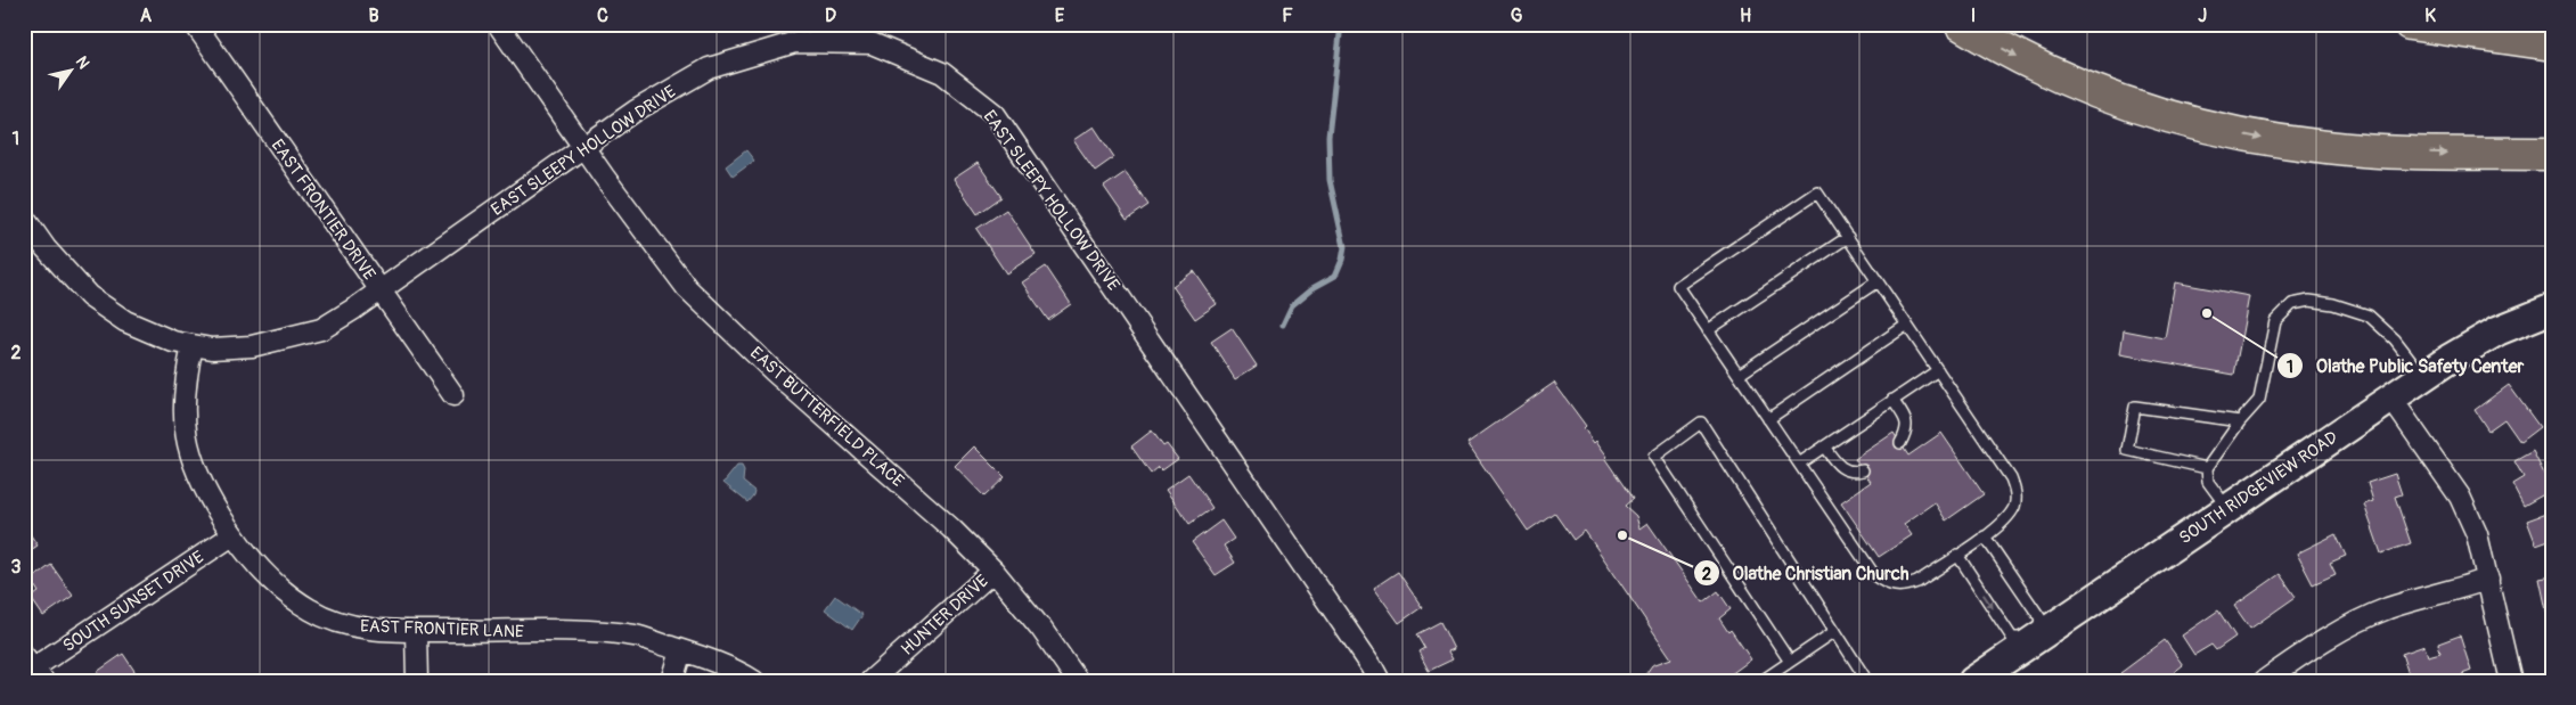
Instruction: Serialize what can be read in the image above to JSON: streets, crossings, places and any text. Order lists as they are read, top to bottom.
{
  "streets": {
    "main road": ["SOUTH RIDGEVIEW ROAD"],
    "street": [
      "EAST SLEEPY HOLLOW DRIVE",
      "EAST FRONTIER DRIVE",
      "EAST BUTTERFIELD PLACE",
      "SOUTH SUNSET DRIVE",
      "HUNTER DRIVE",
      "EAST FRONTIER LANE"
    ]
  },
  "crossings": [
    ["EAST SLEEPY HOLLOW DRIVE", "EAST FRONTIER DRIVE"],
    ["EAST SLEEPY HOLLOW DRIVE", "EAST BUTTERFIELD PLACE"],
    ["EAST SLEEPY HOLLOW DRIVE", "EAST FRONTIER LANE"],
    ["EAST BUTTERFIELD PLACE", "HUNTER DRIVE"],
    ["SOUTH SUNSET DRIVE", "EAST FRONTIER LANE"]
  ],
  "places": ["Olathe Public Safety Center", "Olathe Christian Church"],
  "north": "top right",
  "grid": {
    "columns": [
      "A",
      "B",
      "C",
      "D",
      "E",
      "F",
      "G",
      "H",
      "I",
      "J",
      "K"
    ],
    "rows": ["1", "2", "3"]
  }
}
